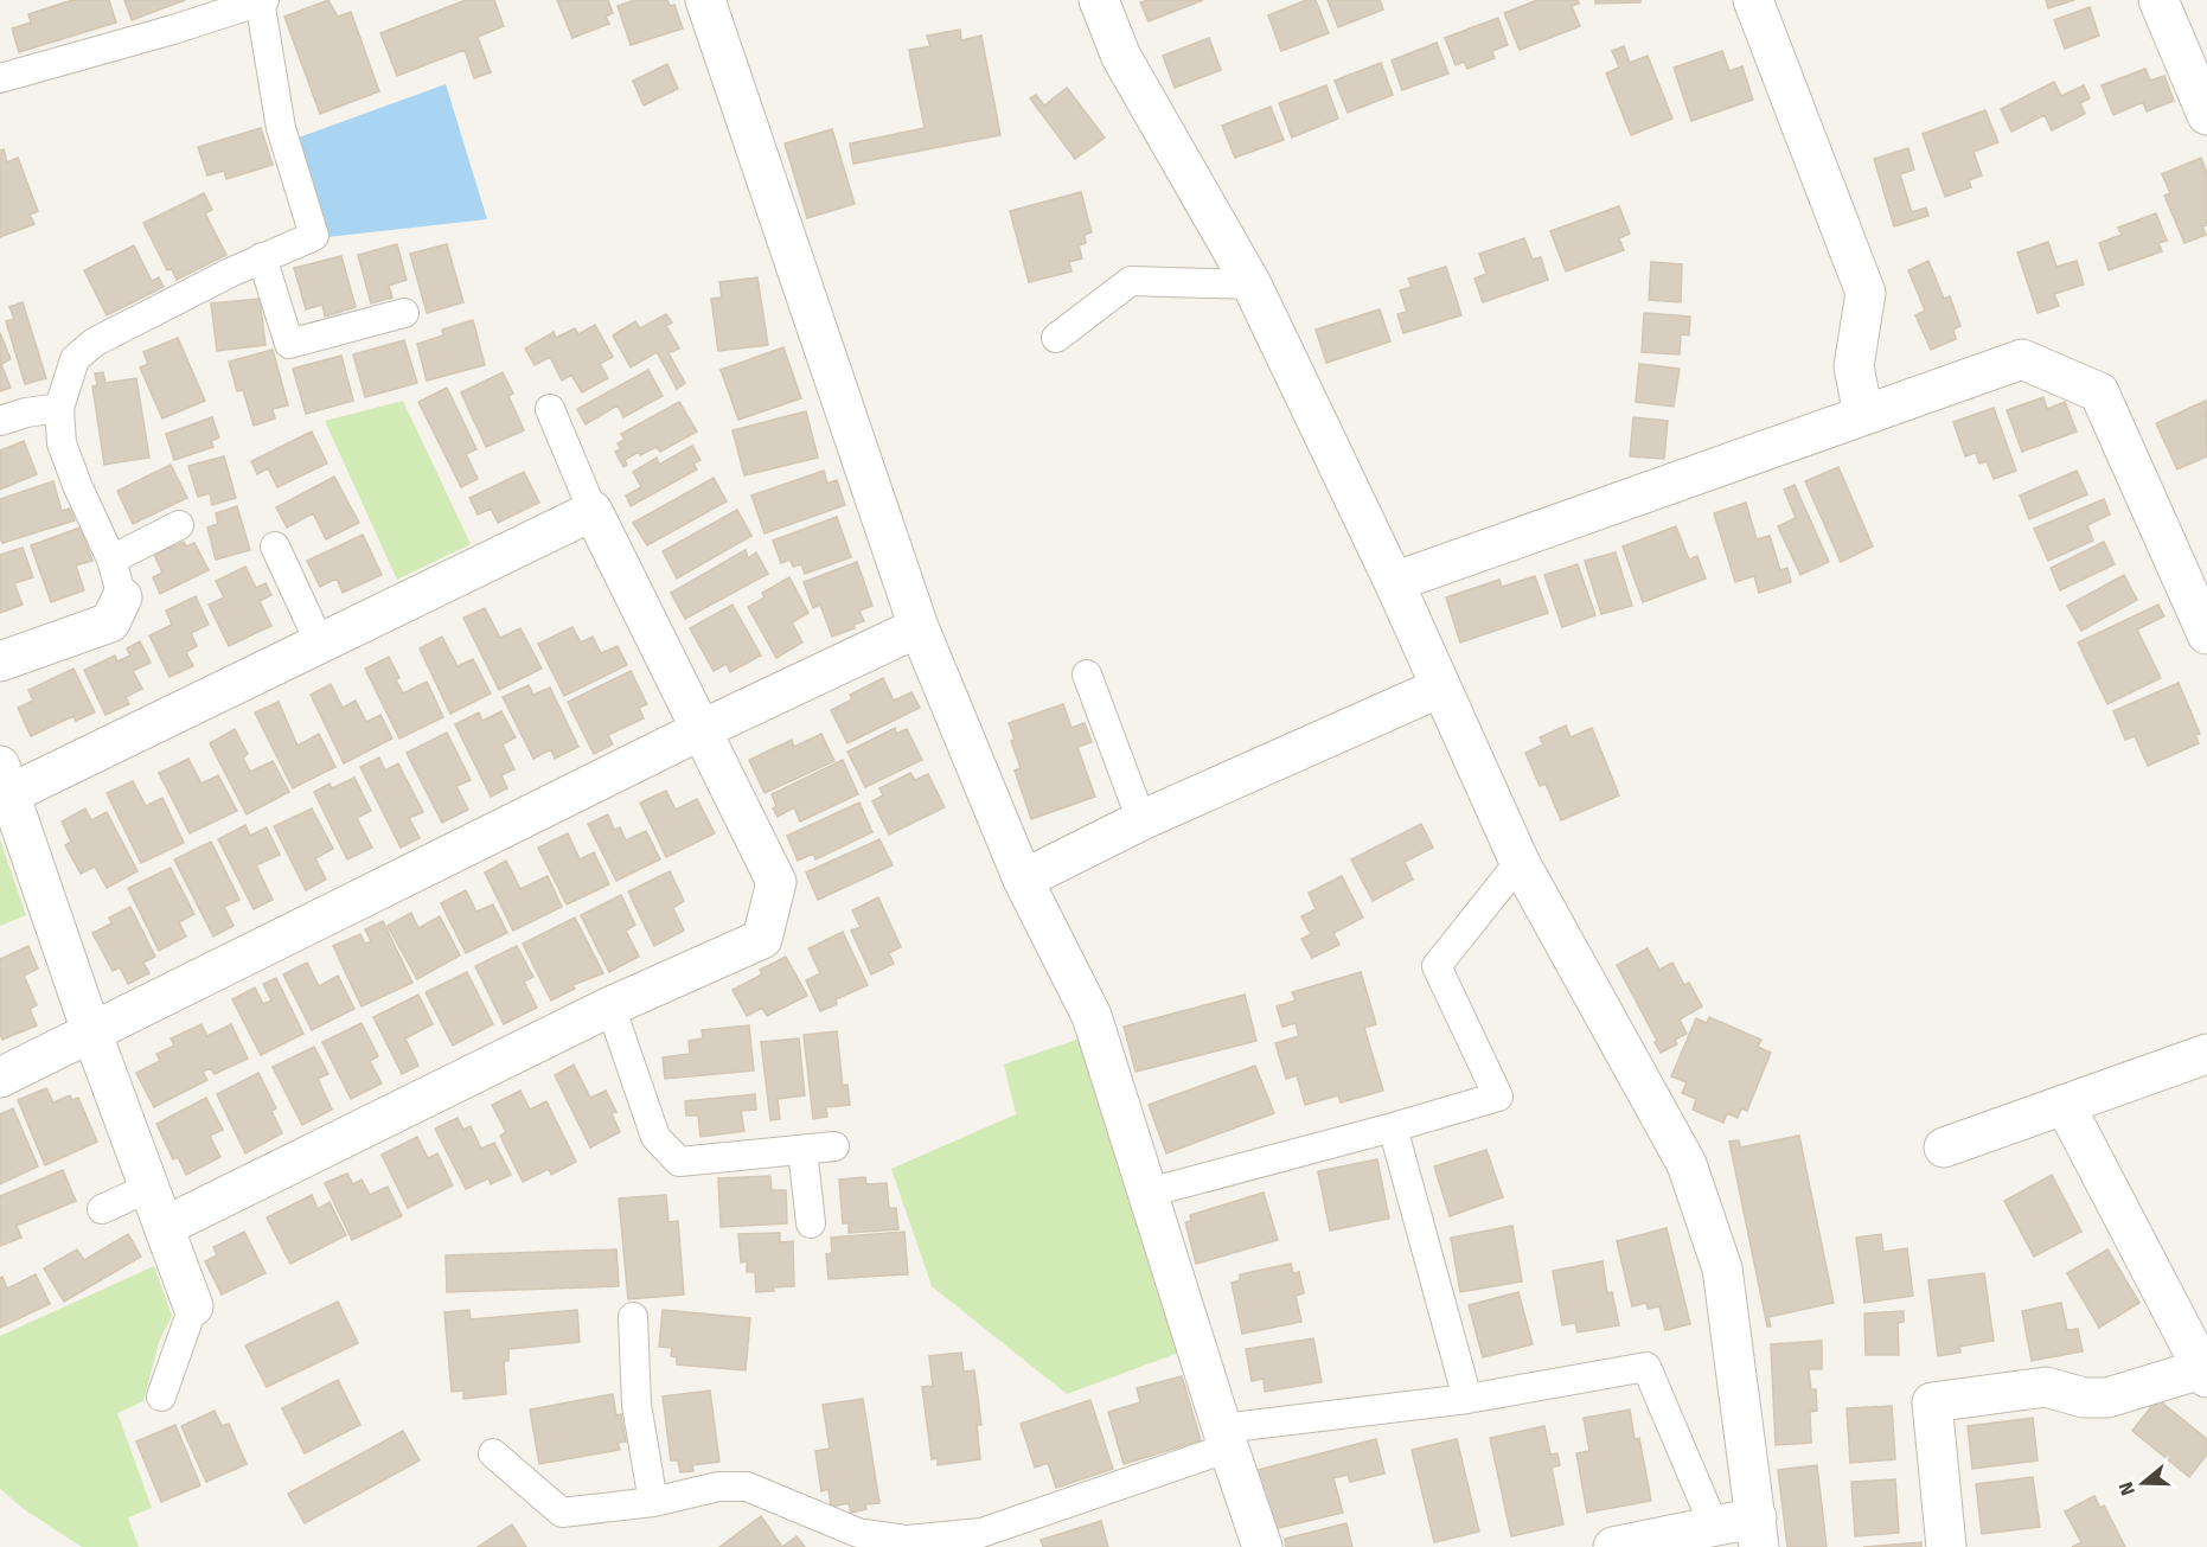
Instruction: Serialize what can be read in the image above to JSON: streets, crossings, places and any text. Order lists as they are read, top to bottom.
{
  "north": "left"
}
